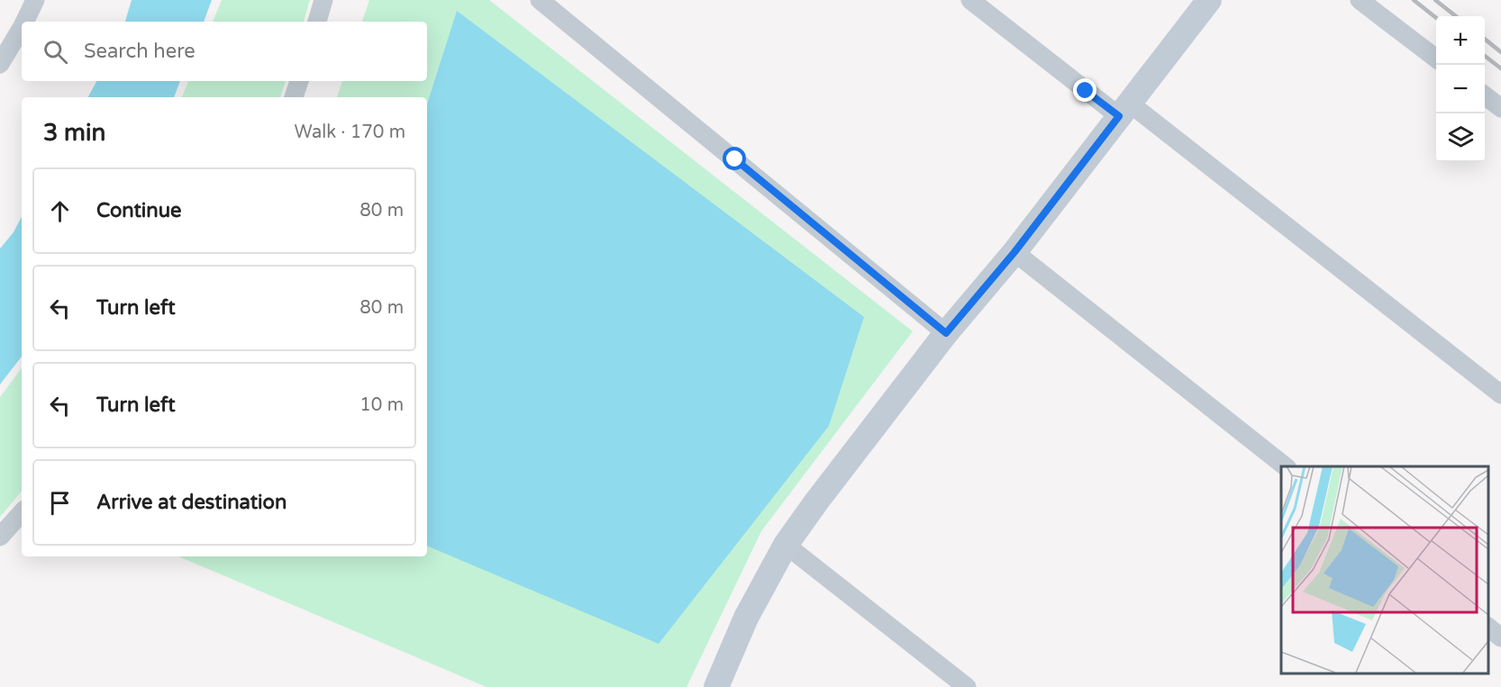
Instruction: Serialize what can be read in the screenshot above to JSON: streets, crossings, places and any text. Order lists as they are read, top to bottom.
{
  "page": {
    "map_buttons": ["+", "−"],
    "search": "Search here",
    "heading": ["3 min", "Walk · 170 m"],
    "list": [
      ["Continue", "80 m"],
      ["Turn left", "80 m"],
      ["Turn left", "10 m"],
      "Arrive at destination"
    ]
  }
}
